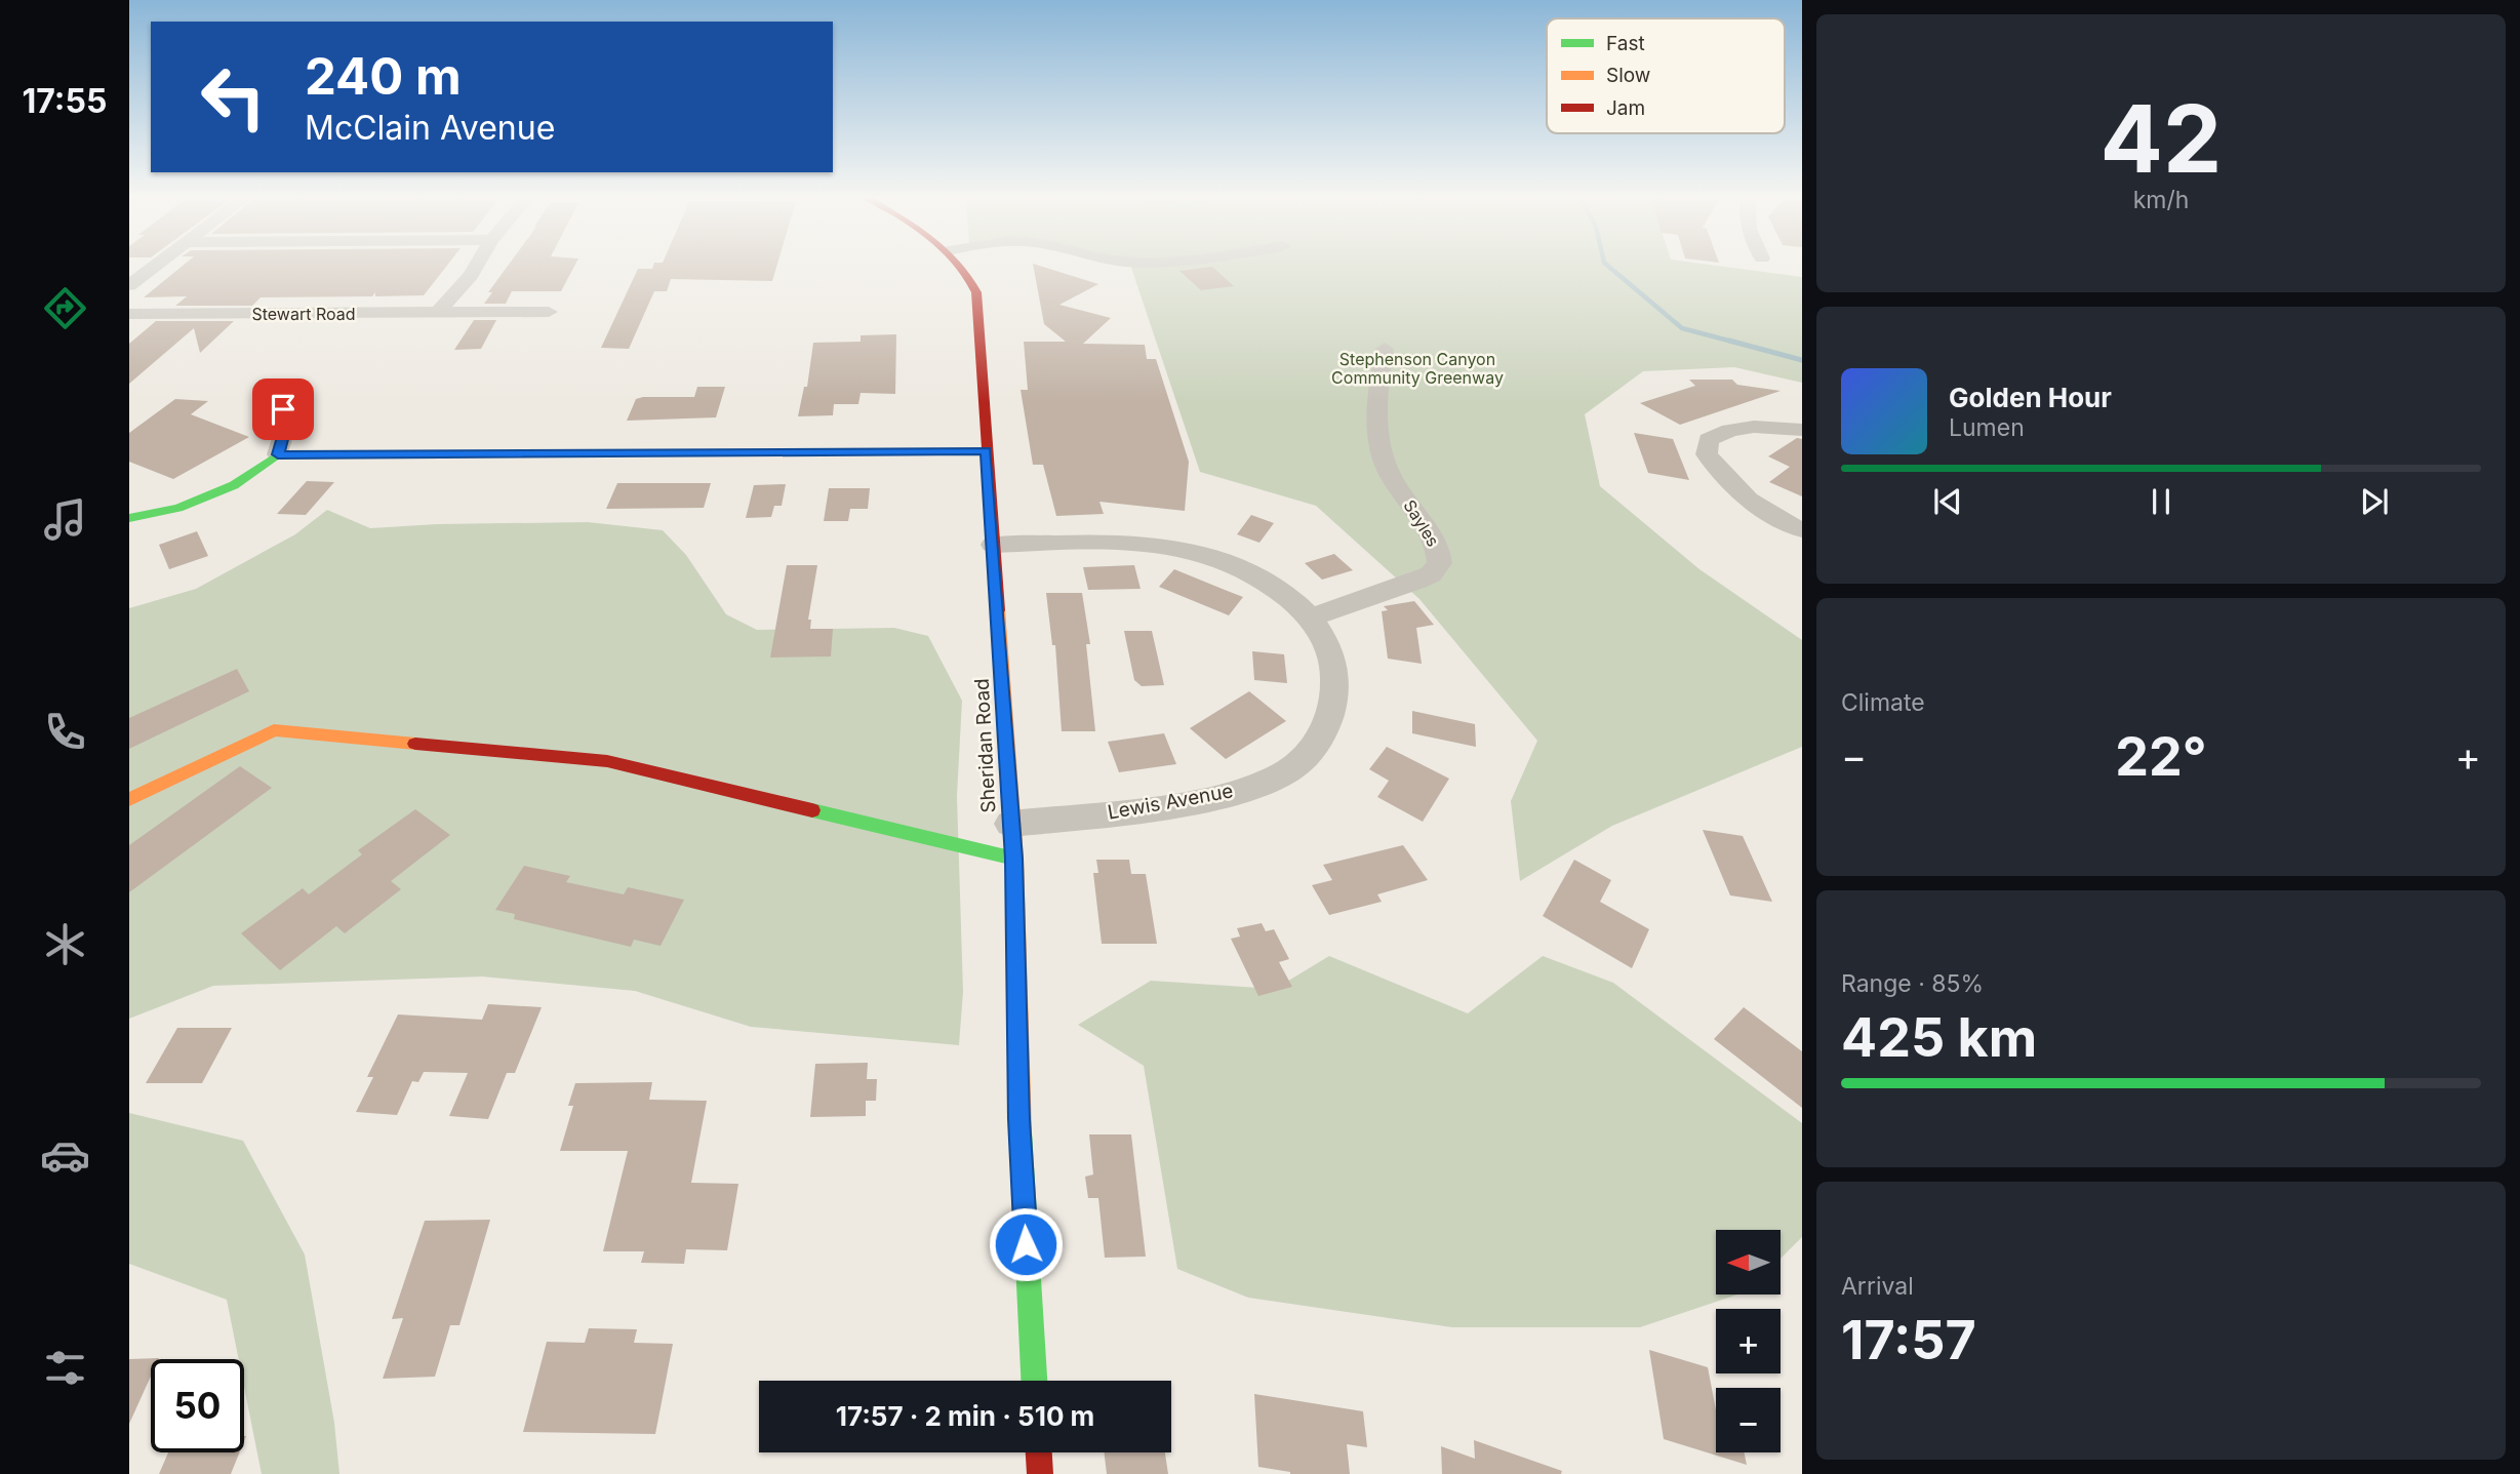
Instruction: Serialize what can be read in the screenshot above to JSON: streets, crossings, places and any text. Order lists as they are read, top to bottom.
{
  "streets": {
    "main road": ["Sheridan Road"],
    "street": ["Stewart Road", "Sayles", "Lewis Avenue"]
  },
  "crossings": [
    ["Sayles", "Lewis Avenue"],
    ["Sheridan Road", "Lewis Avenue"]
  ],
  "parks": ["Stephenson Canyon Community Greenway"],
  "legend": ["Fast", "Slow", "Jam"],
  "north": "left",
  "page": {
    "tabs": "17:55",
    "tile": [
      ["42", "km/h"],
      "Climate",
      ["Range · 85%", "425 km"],
      ["Arrival", "17:57"]
    ],
    "turn": ["240 m", "McClain Avenue"],
    "song": ["Golden Hour", "Lumen"],
    "heat": ["−", "22°", "+"],
    "map_buttons": ["+", "−"],
    "limit": "50",
    "trip": "17:57 · 2 min · 510 m"
  }
}
